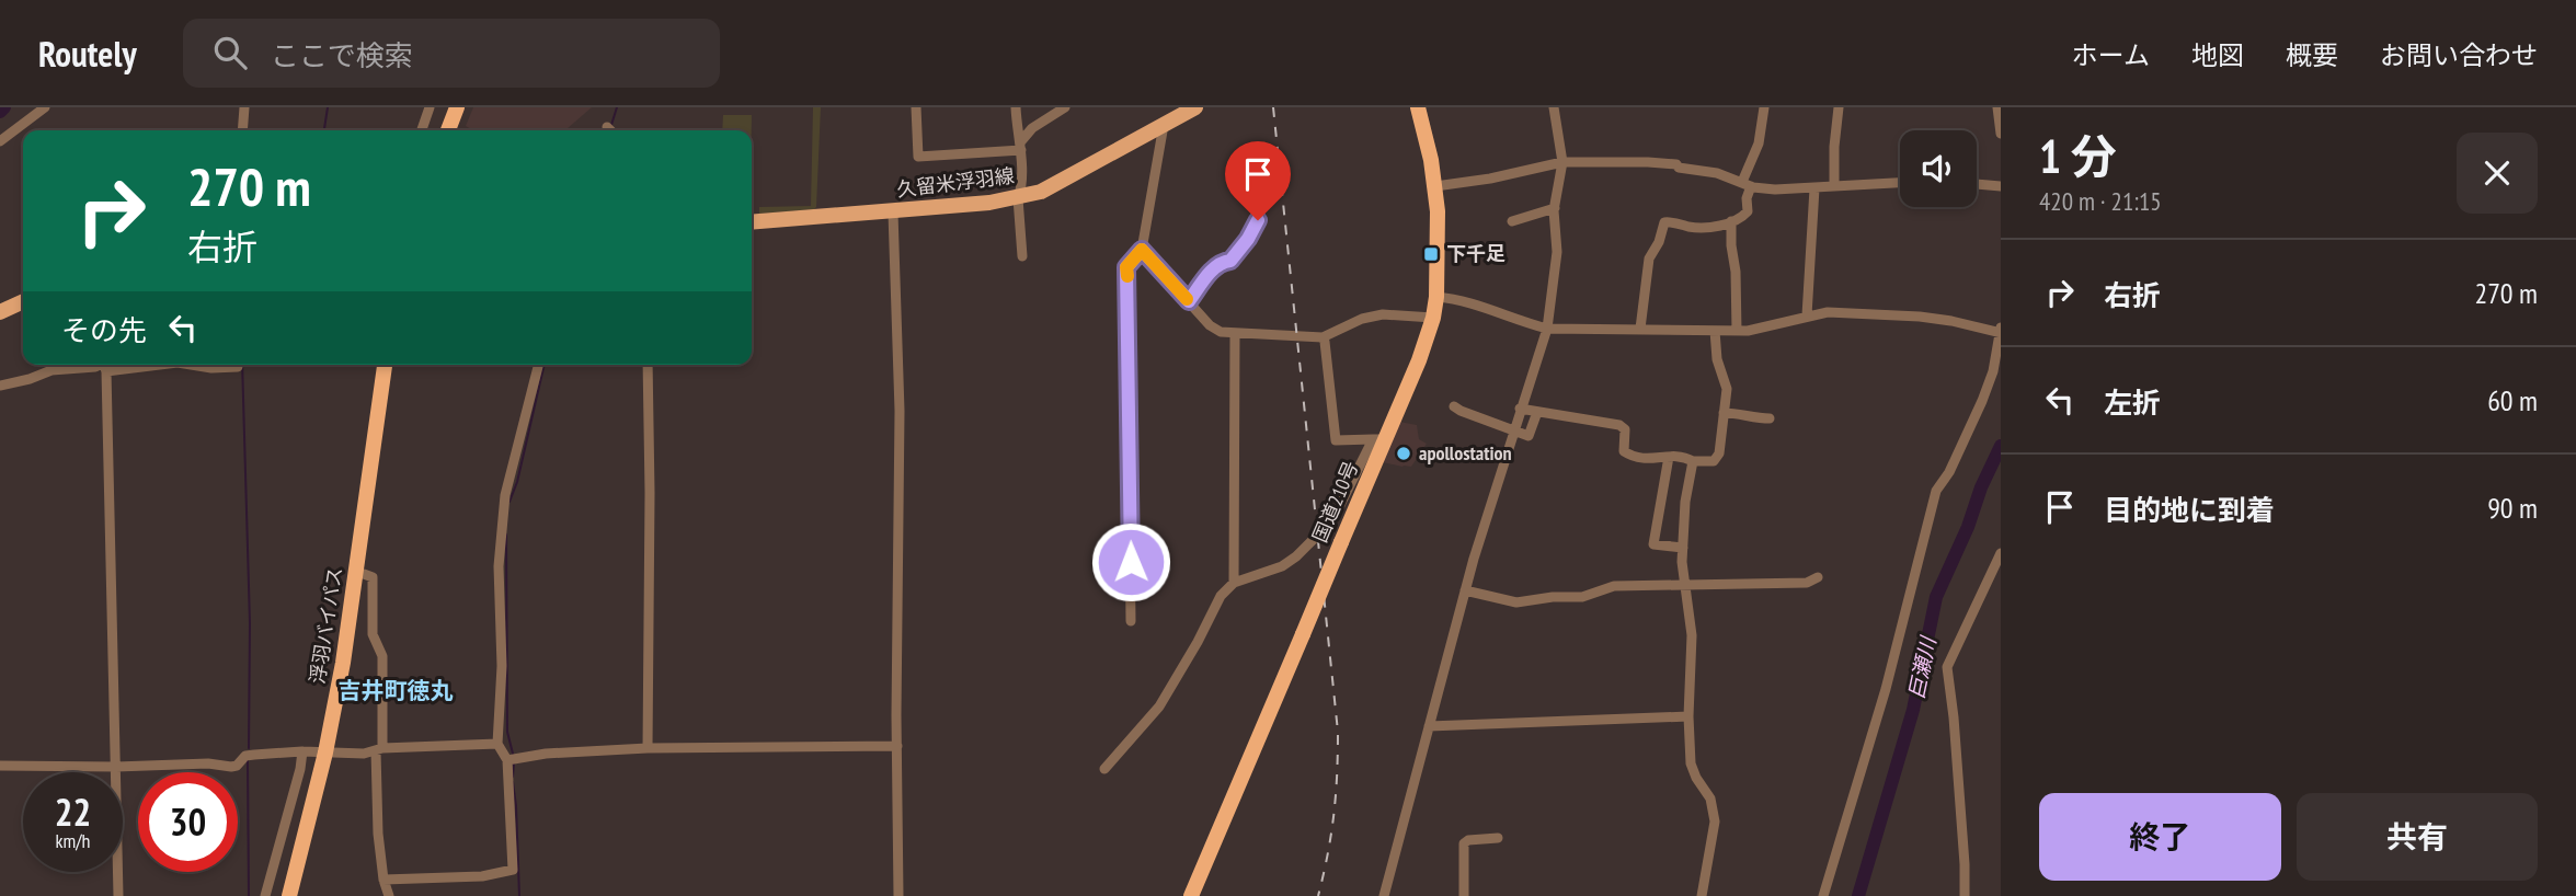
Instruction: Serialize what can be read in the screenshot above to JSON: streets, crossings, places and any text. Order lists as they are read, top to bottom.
{
  "streets": {
    "highway": ["国道210号", "浮羽バイパス"],
    "main road": ["久留米浮羽線"]
  },
  "districts": ["吉井町徳丸"],
  "water": ["巨瀬川"],
  "places": {
    "transit": ["下千足"],
    "other": ["apollostation"]
  },
  "page": {
    "header": "Routely",
    "search": "ここで検索",
    "nav": [
      "ホーム",
      "地図",
      "概要",
      "お問い合わせ"
    ],
    "heading": ["1 分", "420 m · 21:15"],
    "turn": ["270 m", "右折"],
    "list": [
      {
        "name": "右折",
        "value": "270 m"
      },
      {
        "name": "左折",
        "value": "60 m"
      },
      {
        "name": "目的地に到着",
        "value": "90 m"
      }
    ],
    "then": "その先",
    "speed": "22 km/h",
    "limit": "30",
    "buttons": ["終了", "共有"]
  }
}
